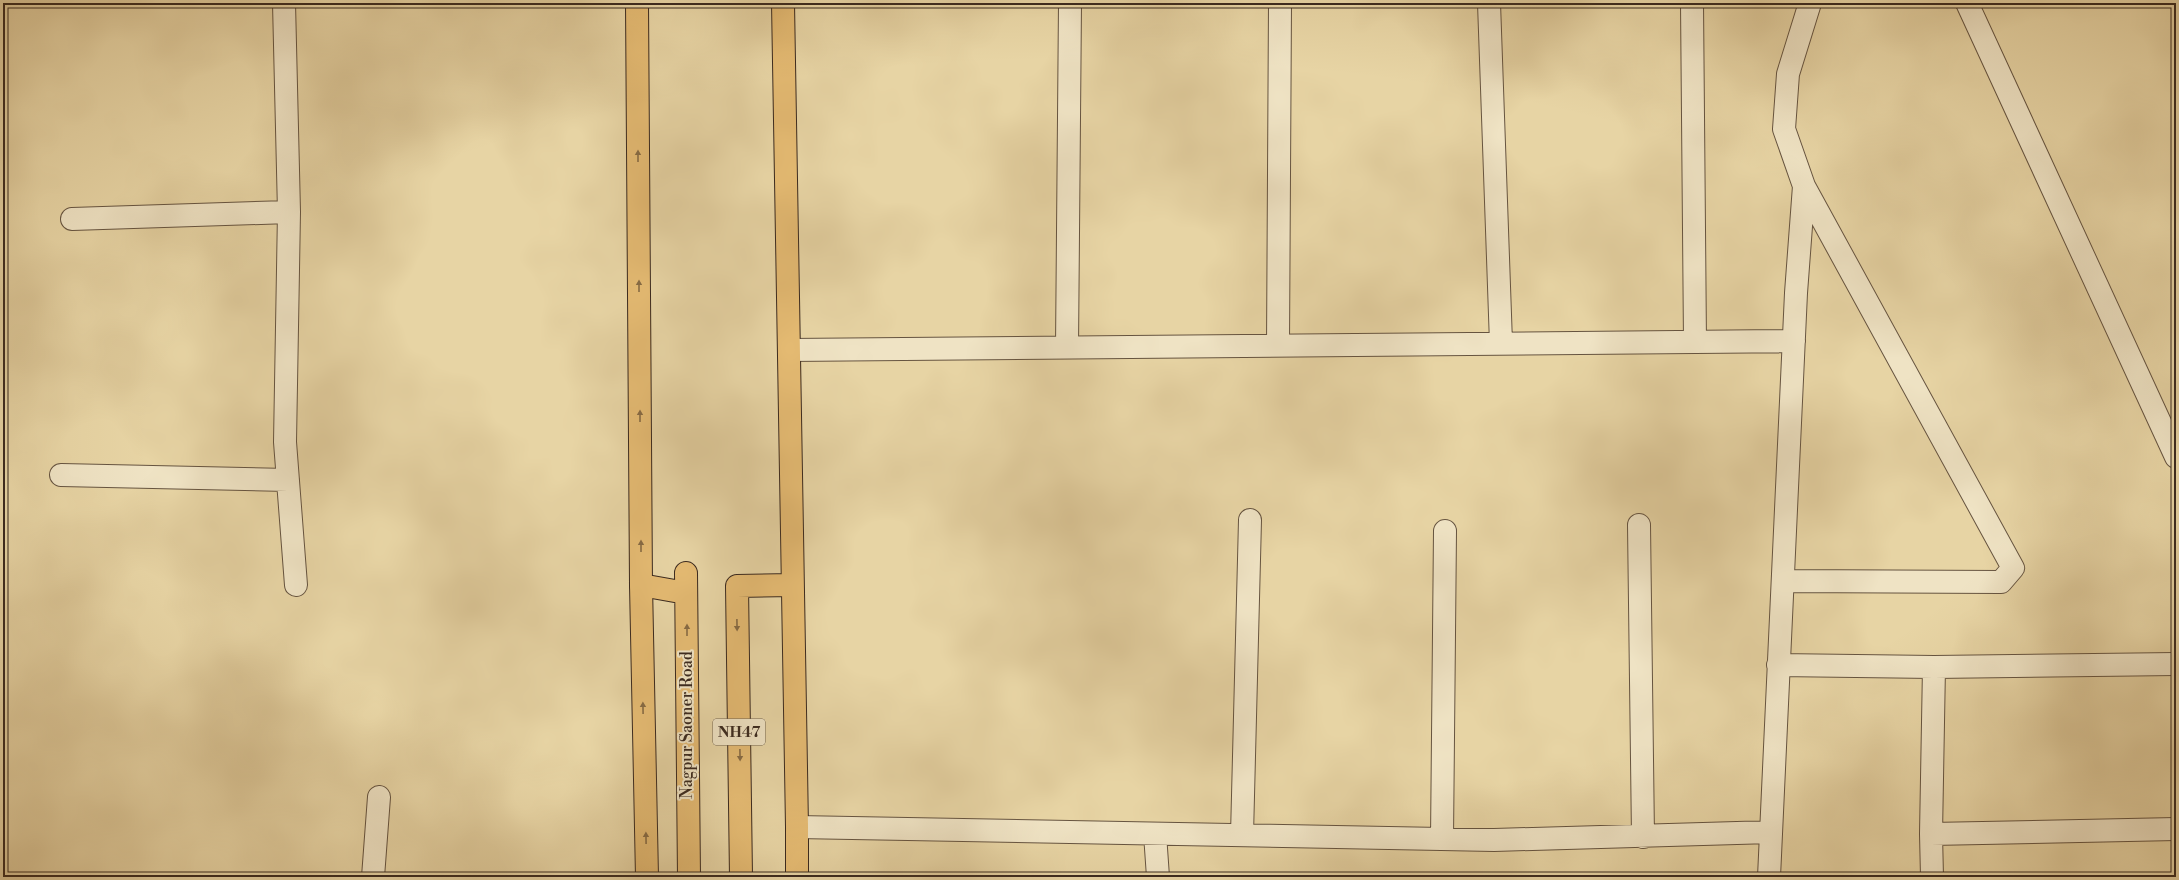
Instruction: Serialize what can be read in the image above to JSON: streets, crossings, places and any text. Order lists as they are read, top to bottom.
{
  "streets": {
    "main road": ["Nagpur Saoner Road", "NH47"]
  }
}
